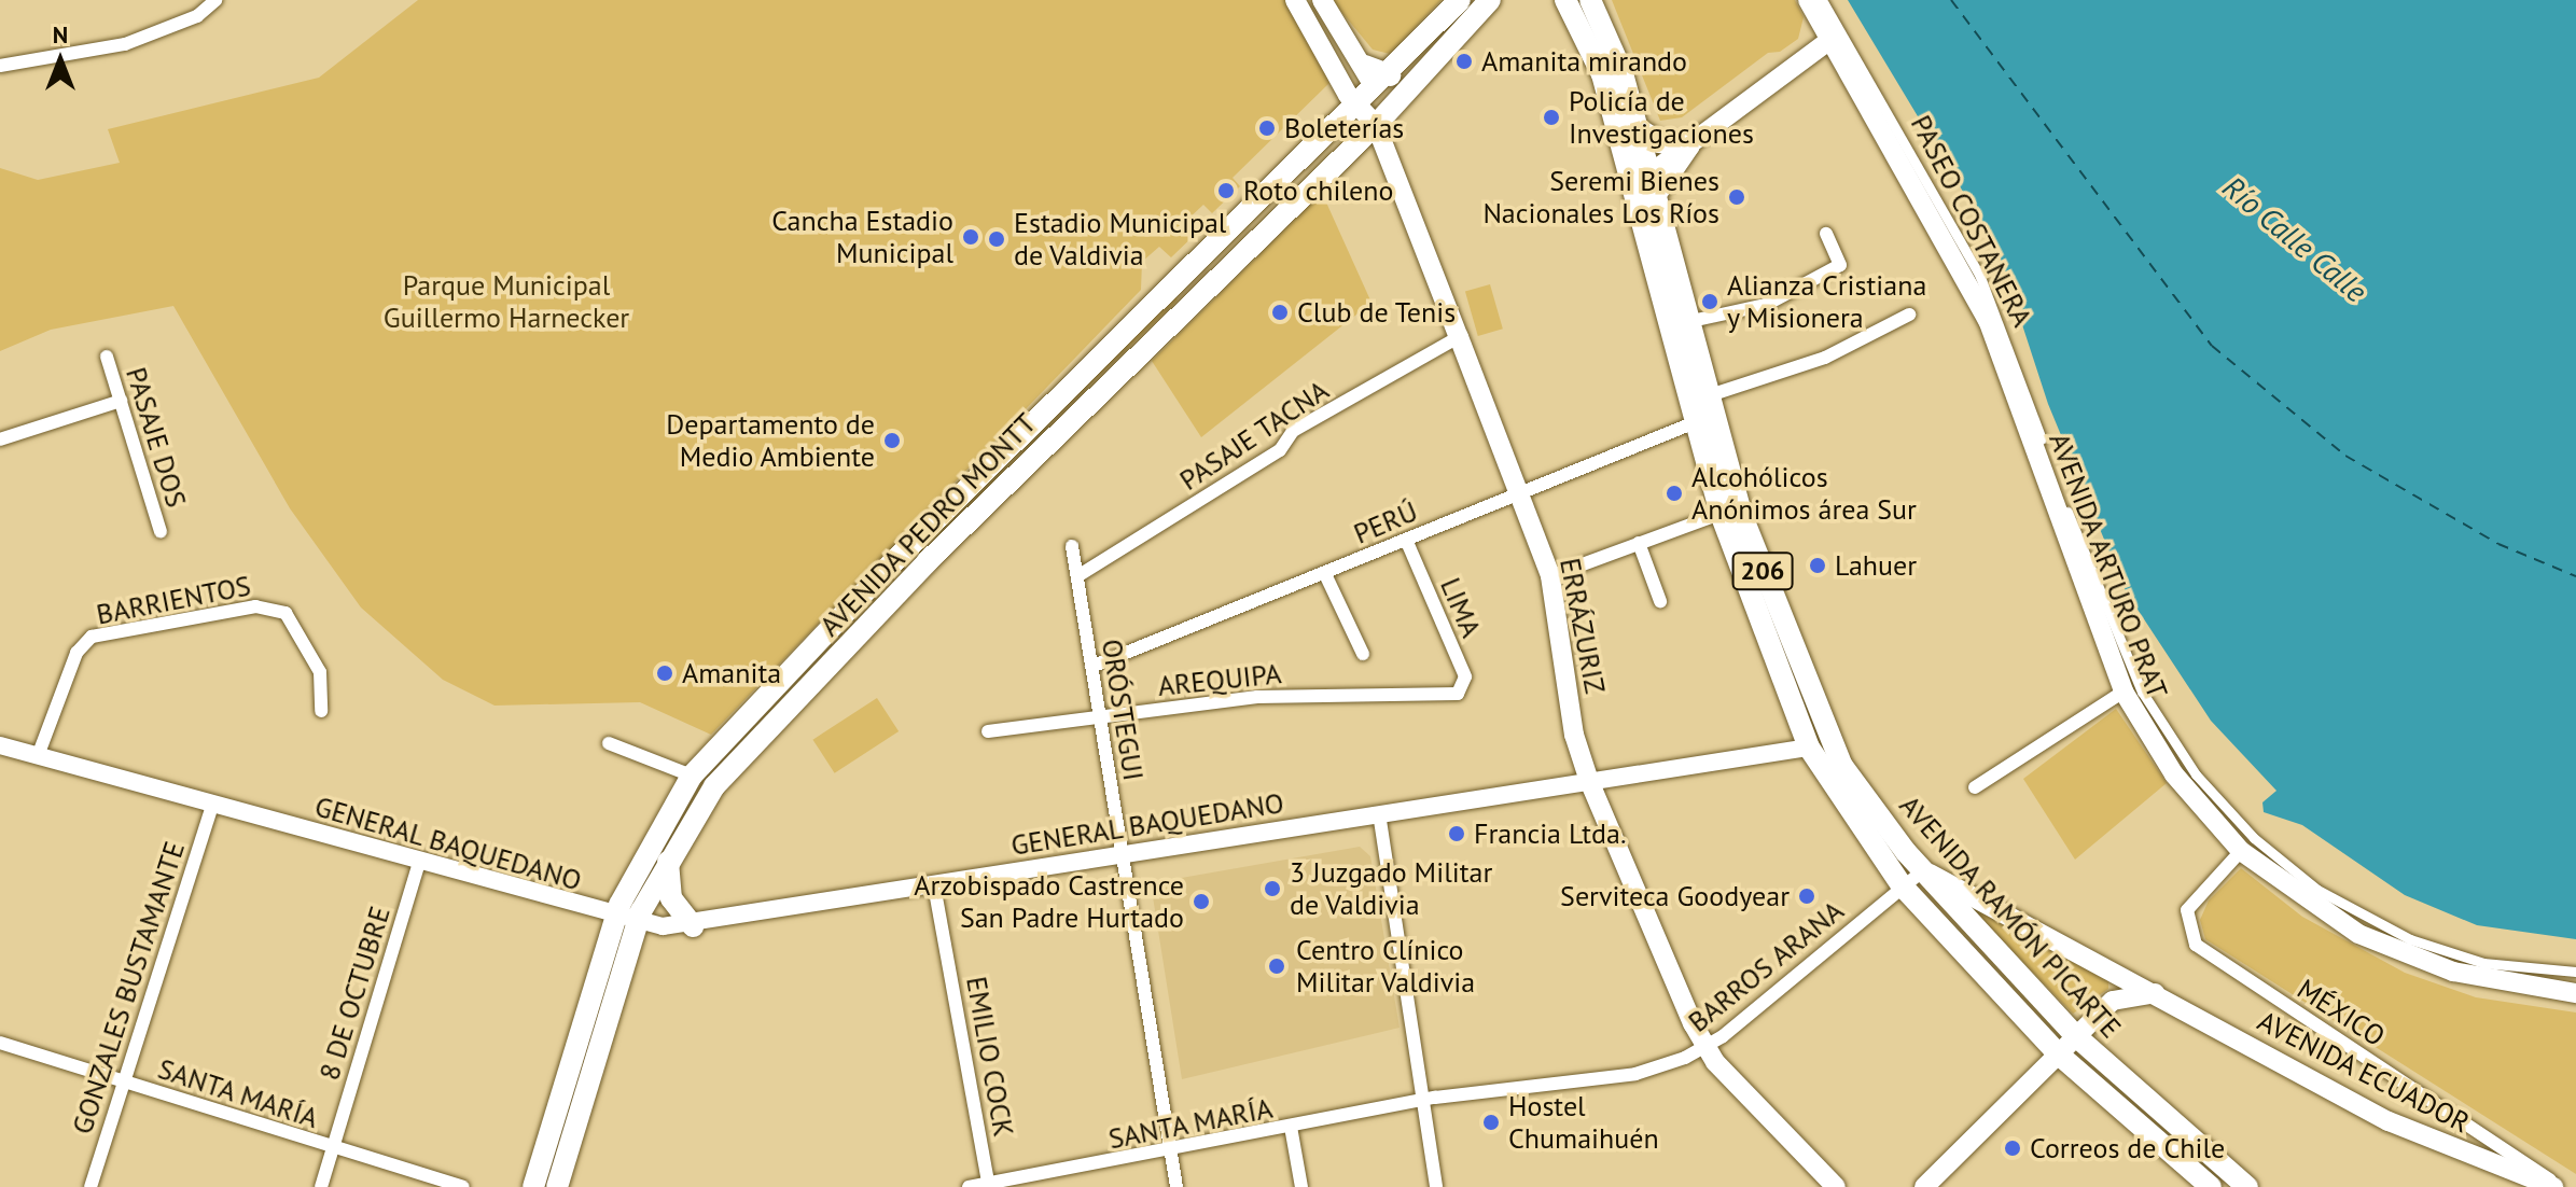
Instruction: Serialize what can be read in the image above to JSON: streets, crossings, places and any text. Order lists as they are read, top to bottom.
{
  "streets": {
    "main road": [
      "AVENIDA PEDRO MONTT",
      "AVENIDA ARTURO PRAT",
      "206",
      "ERRÁZURIZ",
      "AVENIDA RAMÓN PICARTE",
      "AVENIDA ECUADOR"
    ],
    "street": [
      "PASEO COSTANERA",
      "PASAJE TACNA",
      "PASAJE DOS",
      "PERÚ",
      "BARRIENTOS",
      "LIMA",
      "AREQUIPA",
      "ORÓSTEGUI",
      "GENERAL BAQUEDANO",
      "BARROS ARANA",
      "GONZALES BUSTAMANTE",
      "8 DE OCTUBRE",
      "MÉXICO",
      "EMILIO COCK",
      "SANTA MARÍA"
    ]
  },
  "crossings": [
    ["PASAJE TACNA", "ERRÁZURIZ"],
    ["PASAJE TACNA", "ORÓSTEGUI"],
    ["PERÚ", "LIMA"],
    ["PERÚ", "ERRÁZURIZ"],
    ["PERÚ", "ORÓSTEGUI"],
    ["PERÚ", "AVENIDA RAMÓN PICARTE"],
    ["AVENIDA PEDRO MONTT", "ERRÁZURIZ"],
    ["AVENIDA PEDRO MONTT", "GENERAL BAQUEDANO"],
    ["AVENIDA ARTURO PRAT", "MÉXICO"],
    ["BARRIENTOS", "GENERAL BAQUEDANO"],
    ["LIMA", "AREQUIPA"],
    ["ERRÁZURIZ", "GENERAL BAQUEDANO"],
    ["ERRÁZURIZ", "BARROS ARANA"],
    ["AREQUIPA", "ORÓSTEGUI"],
    ["ORÓSTEGUI", "GENERAL BAQUEDANO"],
    ["ORÓSTEGUI", "SANTA MARÍA"],
    ["GENERAL BAQUEDANO", "AVENIDA RAMÓN PICARTE"],
    ["GENERAL BAQUEDANO", "GONZALES BUSTAMANTE"],
    ["GENERAL BAQUEDANO", "8 DE OCTUBRE"],
    ["GENERAL BAQUEDANO", "EMILIO COCK"],
    ["AVENIDA RAMÓN PICARTE", "BARROS ARANA"],
    ["AVENIDA RAMÓN PICARTE", "AVENIDA ECUADOR"],
    ["BARROS ARANA", "AVENIDA ECUADOR"],
    ["BARROS ARANA", "SANTA MARÍA"],
    ["GONZALES BUSTAMANTE", "SANTA MARÍA"],
    ["8 DE OCTUBRE", "SANTA MARÍA"],
    ["MÉXICO", "AVENIDA ECUADOR"],
    ["EMILIO COCK", "SANTA MARÍA"]
  ],
  "water": ["Río Calle Calle"],
  "parks": ["Parque Municipal Guillermo Harnecker"],
  "places": [
    "Amanita mirando",
    "Policía de Investigaciones",
    "Boleterías",
    "Roto chileno",
    "Seremi Bienes Nacionales Los Ríos",
    "Cancha Estadio Municipal",
    "Estadio Municipal de Valdivia",
    "Alianza Cristiana y Misionera",
    "Club de Tenis",
    "Departamento de Medio Ambiente",
    "Alcohólicos Anónimos área Sur",
    "Lahuer",
    "Amanita",
    "Francia Ltda.",
    "3 Juzgado Militar de Valdivia",
    "Serviteca Goodyear",
    "Arzobispado Castrence San Padre Hurtado",
    "Centro Clínico Militar Valdivia",
    "Hostel Chumaihuén",
    "Correos de Chile"
  ],
  "north": "top"
}
